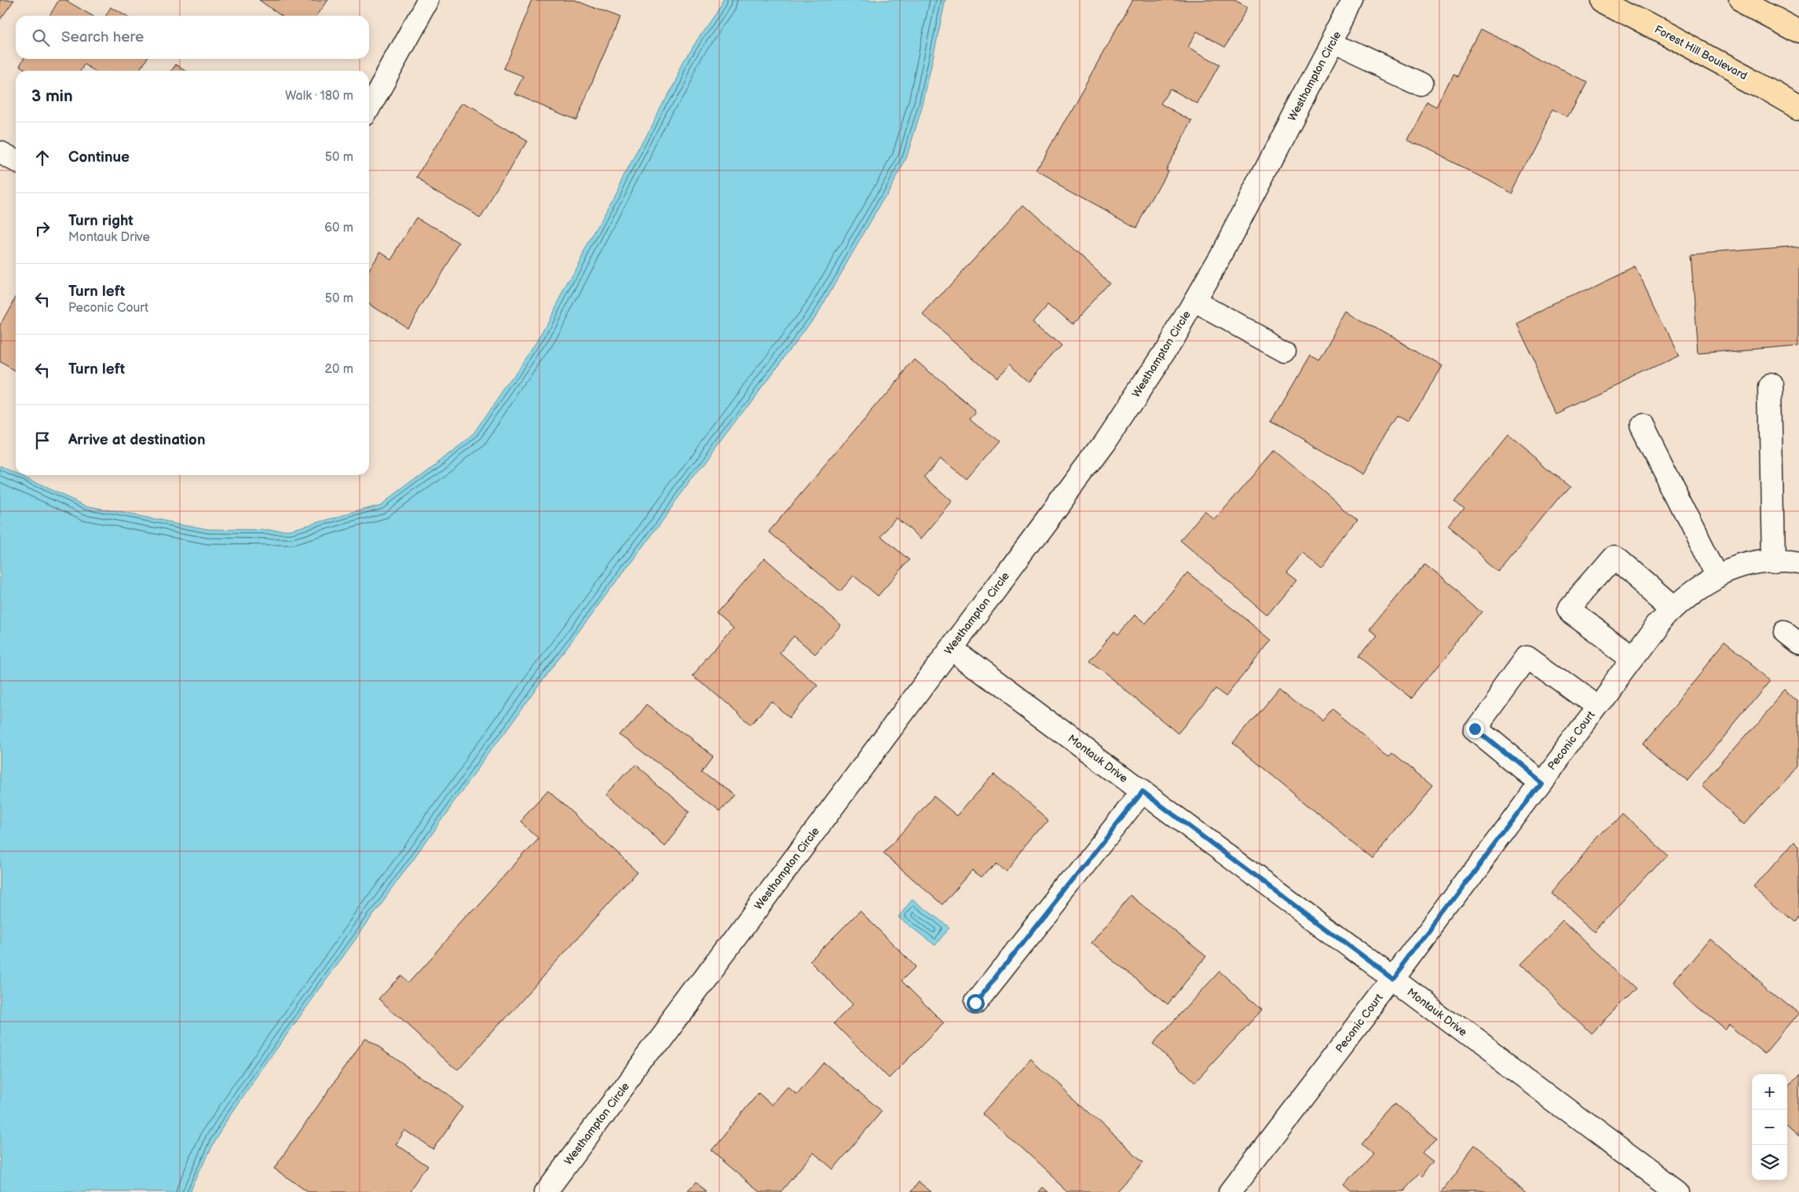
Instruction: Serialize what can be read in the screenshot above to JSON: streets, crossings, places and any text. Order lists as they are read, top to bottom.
{
  "streets": {
    "main road": ["Forest Hill Boulevard"],
    "street": ["Westhampton Circle", "Peconic Court", "Montauk Drive"]
  },
  "crossings": [
    ["Westhampton Circle", "Montauk Drive"],
    ["Peconic Court", "Montauk Drive"]
  ],
  "page": {
    "search": "Search here",
    "heading": ["3 min", "Walk · 180 m"],
    "list": [
      ["Continue", "50 m"],
      ["Turn right", "Montauk Drive", "60 m"],
      ["Turn left", "Peconic Court", "50 m"],
      ["Turn left", "20 m"],
      "Arrive at destination"
    ],
    "map_buttons": ["+", "−"]
  }
}
